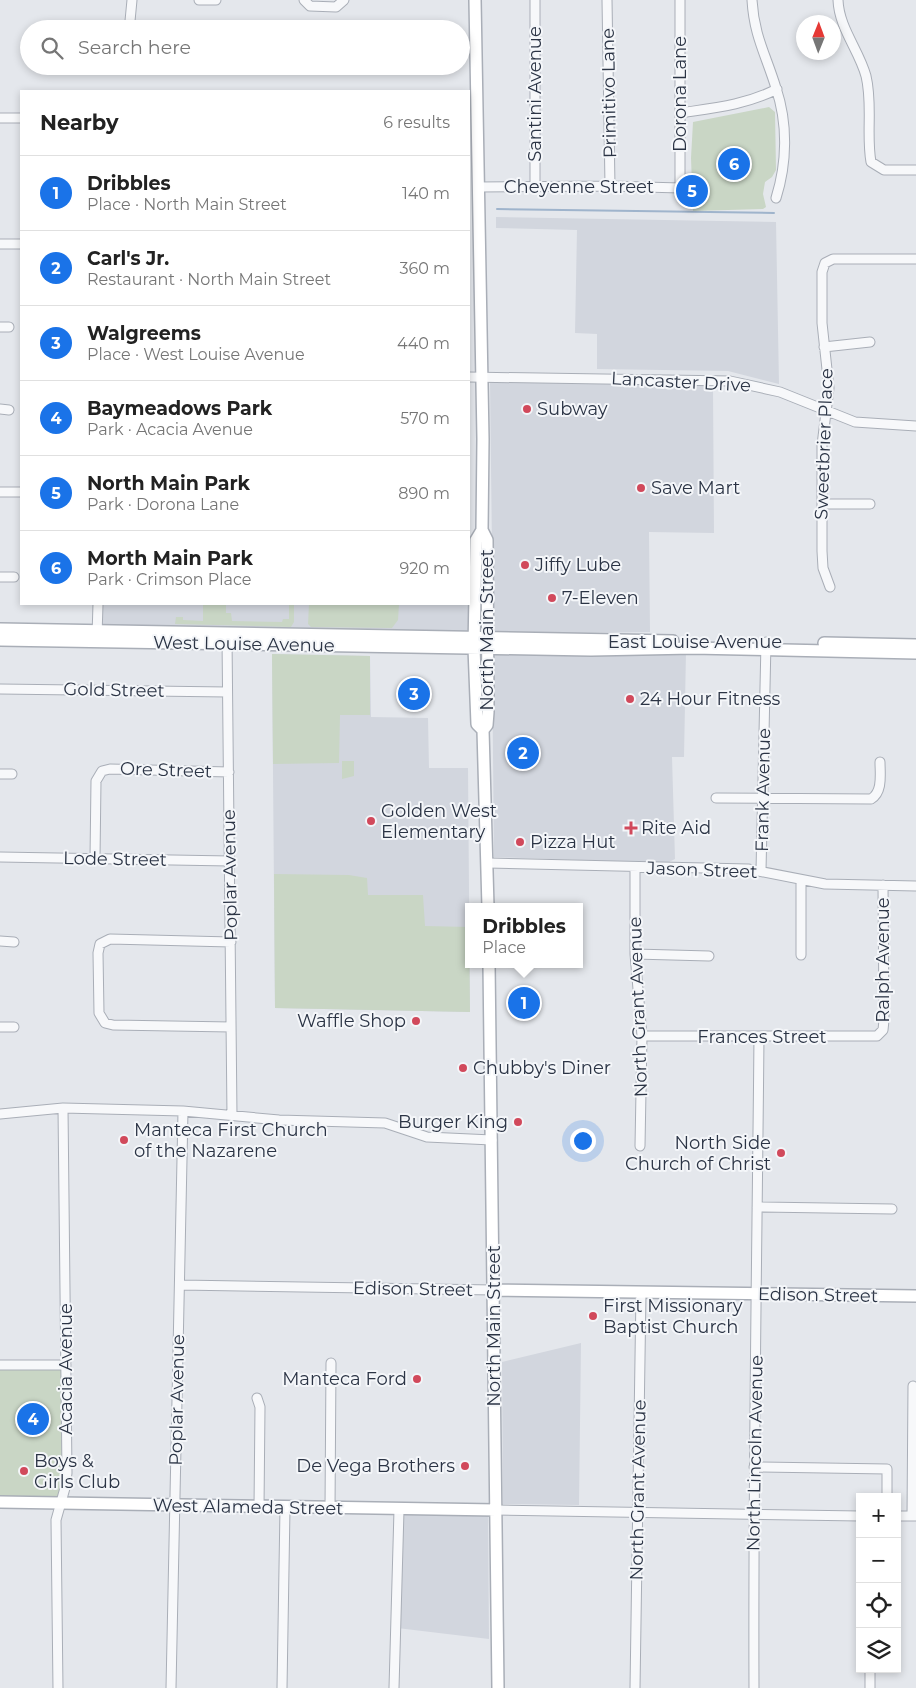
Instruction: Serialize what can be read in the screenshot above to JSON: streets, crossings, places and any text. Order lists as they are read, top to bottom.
{
  "streets": {
    "main road": [
      "North Main Street",
      "East Louise Avenue",
      "West Louise Avenue",
      "Edison Street",
      "West Alameda Street"
    ],
    "street": [
      "Primitivo Lane",
      "Santini Avenue",
      "Dorona Lane",
      "Cheyenne Street",
      "Lancaster Drive",
      "Sweetbrier Place",
      "Gold Street",
      "Ore Street",
      "Frank Avenue",
      "Lode Street",
      "Jason Street",
      "Poplar Avenue",
      "Ralph Avenue",
      "North Grant Avenue",
      "Frances Street",
      "Acacia Avenue",
      "North Lincoln Avenue"
    ]
  },
  "crossings": [
    ["Primitivo Lane", "Cheyenne Street"],
    ["Santini Avenue", "Cheyenne Street"],
    ["Dorona Lane", "Cheyenne Street"],
    ["Cheyenne Street", "North Main Street"],
    ["Lancaster Drive", "Sweetbrier Place"],
    ["Lancaster Drive", "North Main Street"],
    ["North Main Street", "East Louise Avenue"],
    ["North Main Street", "West Louise Avenue"],
    ["North Main Street", "Jason Street"],
    ["North Main Street", "Edison Street"],
    ["North Main Street", "West Alameda Street"],
    ["East Louise Avenue", "West Louise Avenue"],
    ["East Louise Avenue", "Frank Avenue"],
    ["West Louise Avenue", "Poplar Avenue"],
    ["Gold Street", "Poplar Avenue"],
    ["Ore Street", "Lode Street"],
    ["Ore Street", "Poplar Avenue"],
    ["Frank Avenue", "Jason Street"],
    ["Lode Street", "Poplar Avenue"],
    ["Jason Street", "Ralph Avenue"],
    ["Jason Street", "North Grant Avenue"],
    ["Poplar Avenue", "Edison Street"],
    ["Poplar Avenue", "West Alameda Street"],
    ["Ralph Avenue", "Frances Street"],
    ["North Grant Avenue", "Frances Street"],
    ["North Grant Avenue", "Edison Street"],
    ["Frances Street", "North Lincoln Avenue"],
    ["Edison Street", "North Lincoln Avenue"],
    ["Acacia Avenue", "West Alameda Street"]
  ],
  "places": {
    "other": [
      "Subway",
      "Save Mart",
      "Jiffy Lube",
      "7-Eleven",
      "24 Hour Fitness",
      "Golden West Elementary",
      "Pizza Hut",
      "Waffle Shop",
      "Chubby's Diner",
      "Burger King",
      "Manteca First Church of the Nazarene",
      "North Side Church of Christ",
      "First Missionary Baptist Church",
      "Manteca Ford",
      "De Vega Brothers",
      "Boys & Girls Club"
    ],
    "health": ["Rite Aid"]
  },
  "north": "top",
  "page": {
    "search": "Search here",
    "heading": ["Nearby", "6 results"],
    "pins": [
      "6",
      "5",
      "3",
      "2",
      "1",
      "4"
    ],
    "list": [
      {
        "mark": "1",
        "name": "Dribbles",
        "note": "Place · North Main Street",
        "value": "140 m"
      },
      {
        "mark": "2",
        "name": "Carl's Jr.",
        "note": "Restaurant · North Main Street",
        "value": "360 m"
      },
      {
        "mark": "3",
        "name": "Walgreems",
        "note": "Place · West Louise Avenue",
        "value": "440 m"
      },
      {
        "mark": "4",
        "name": "Baymeadows Park",
        "note": "Park · Acacia Avenue",
        "value": "570 m"
      },
      {
        "mark": "5",
        "name": "North Main Park",
        "note": "Park · Dorona Lane",
        "value": "890 m"
      },
      {
        "mark": "6",
        "name": "Morth Main Park",
        "note": "Park · Crimson Place",
        "value": "920 m"
      }
    ],
    "popup": ["Dribbles", "Place"],
    "map_buttons": ["+", "−"]
  }
}
